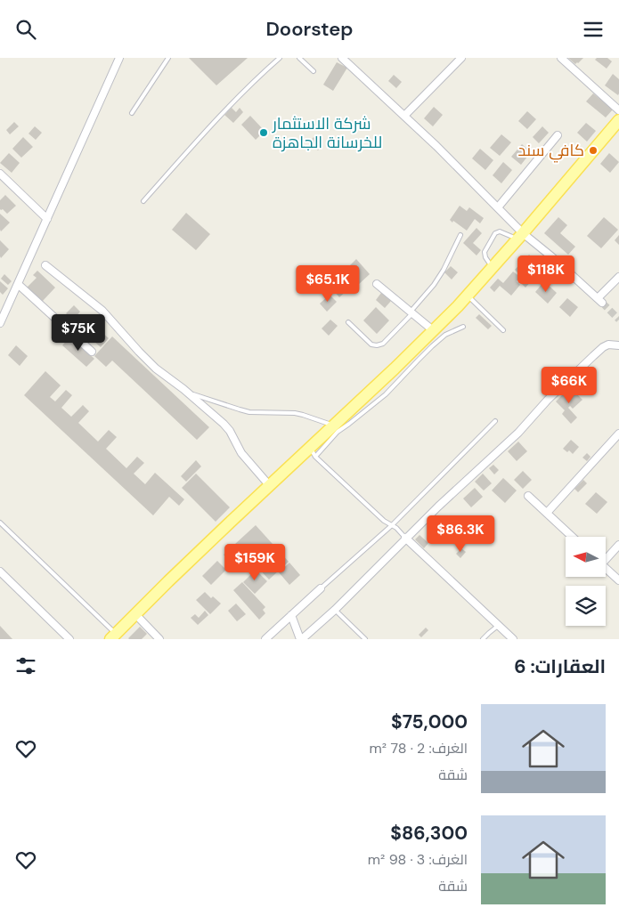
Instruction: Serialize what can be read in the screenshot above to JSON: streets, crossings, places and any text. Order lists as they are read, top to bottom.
{
  "places": ["شركة الاستثمار للخرسانة الجاهزة", "كافي سند"],
  "north": "left",
  "page": {
    "header": "Doorstep",
    "price": [
      "$118K",
      "$65.1K",
      "$75K",
      "$66K",
      "$86.3K",
      "$159K"
    ],
    "heading": "العقارات: 6",
    "list": [
      {
        "name": "$75,000",
        "note": "الغرف: 2 · 78 m² · شقة"
      },
      {
        "name": "$86,300",
        "note": "الغرف: 3 · 98 m² · شقة"
      }
    ]
  }
}
